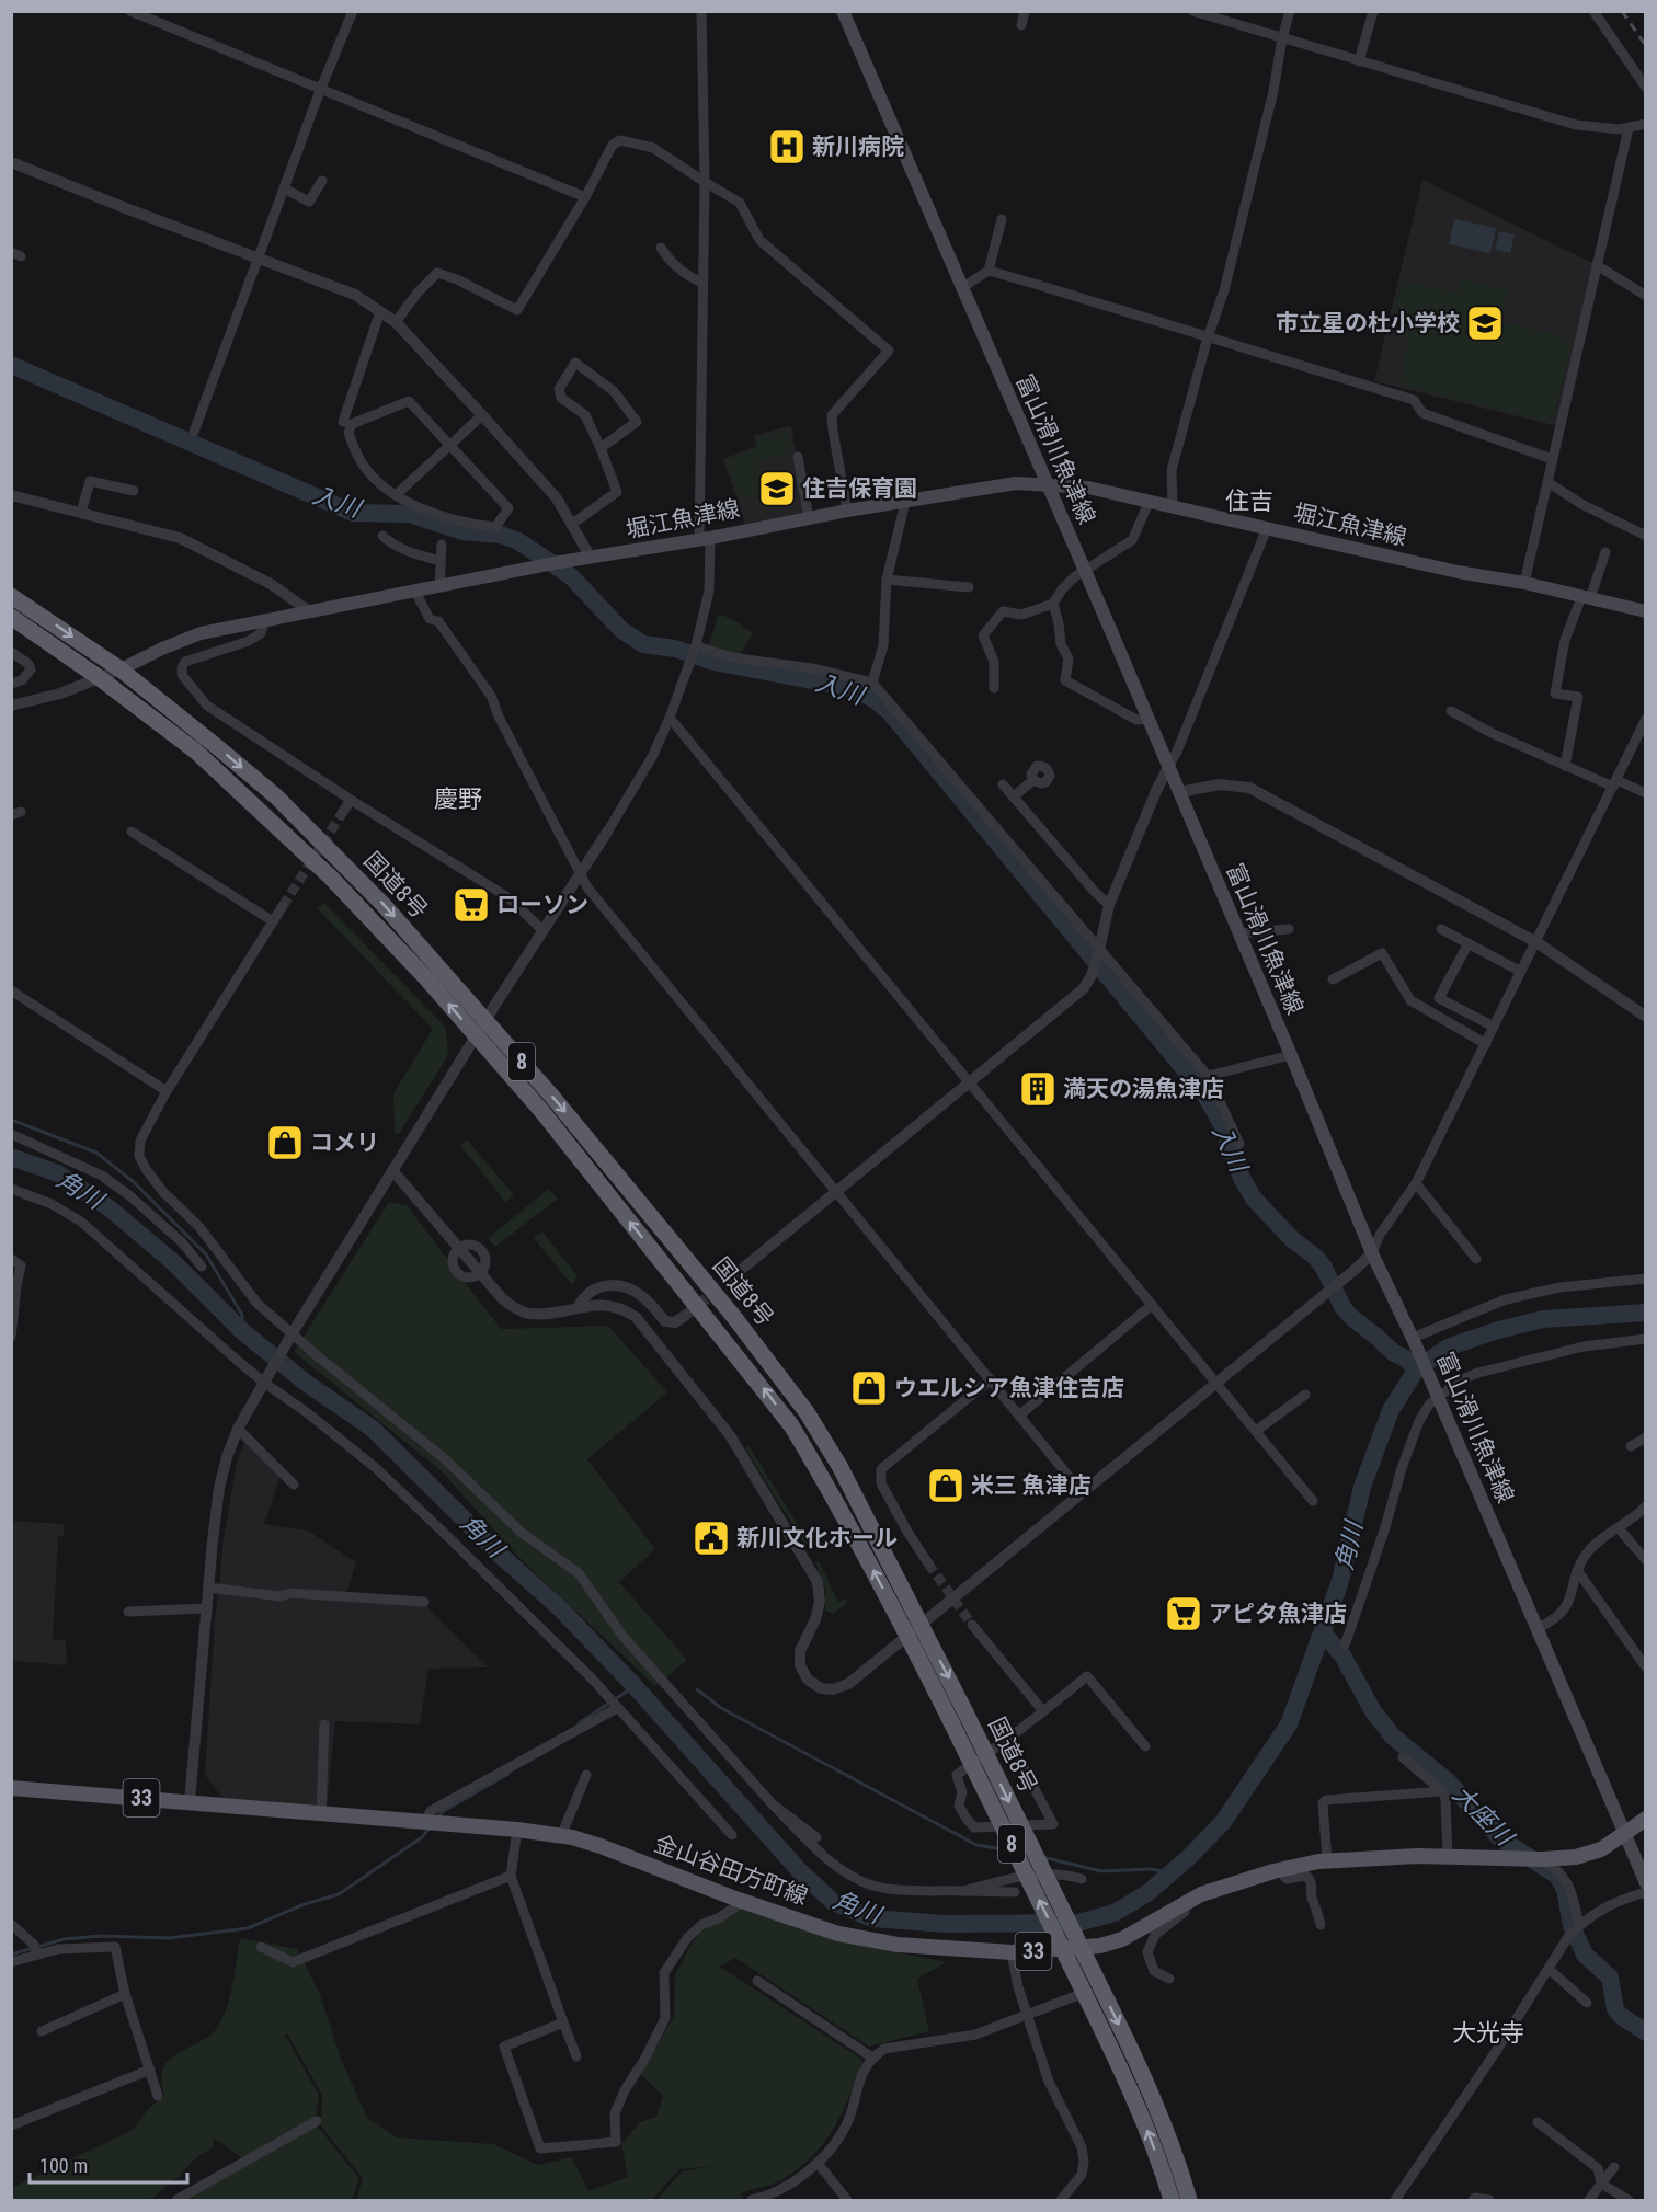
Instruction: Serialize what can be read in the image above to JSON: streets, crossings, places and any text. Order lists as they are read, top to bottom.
{
  "streets": {
    "highway": ["国道8号", "8"],
    "main road": [
      "富山滑川魚津線",
      "堀江魚津線",
      "33",
      "金山谷田方町線"
    ]
  },
  "crossings": [
    ["富山滑川魚津線", "堀江魚津線"],
    ["富山滑川魚津線", "金山谷田方町線"],
    ["堀江魚津線", "国道8号"]
  ],
  "districts": ["住吉", "慶野", "大光寺"],
  "water": ["入川", "角川", "大座川"],
  "places": {
    "hospital": ["新川病院"],
    "school or university": ["市立星の杜小学校", "住吉保育園"],
    "supermarket": ["ローソン", "アピタ魚津店"],
    "building": ["満天の湯魚津店"],
    "shop": ["コメリ", "ウエルシア魚津住吉店", "米三 魚津店"],
    "public building": ["新川文化ホール"]
  },
  "scale_bar": "100 m"
}
